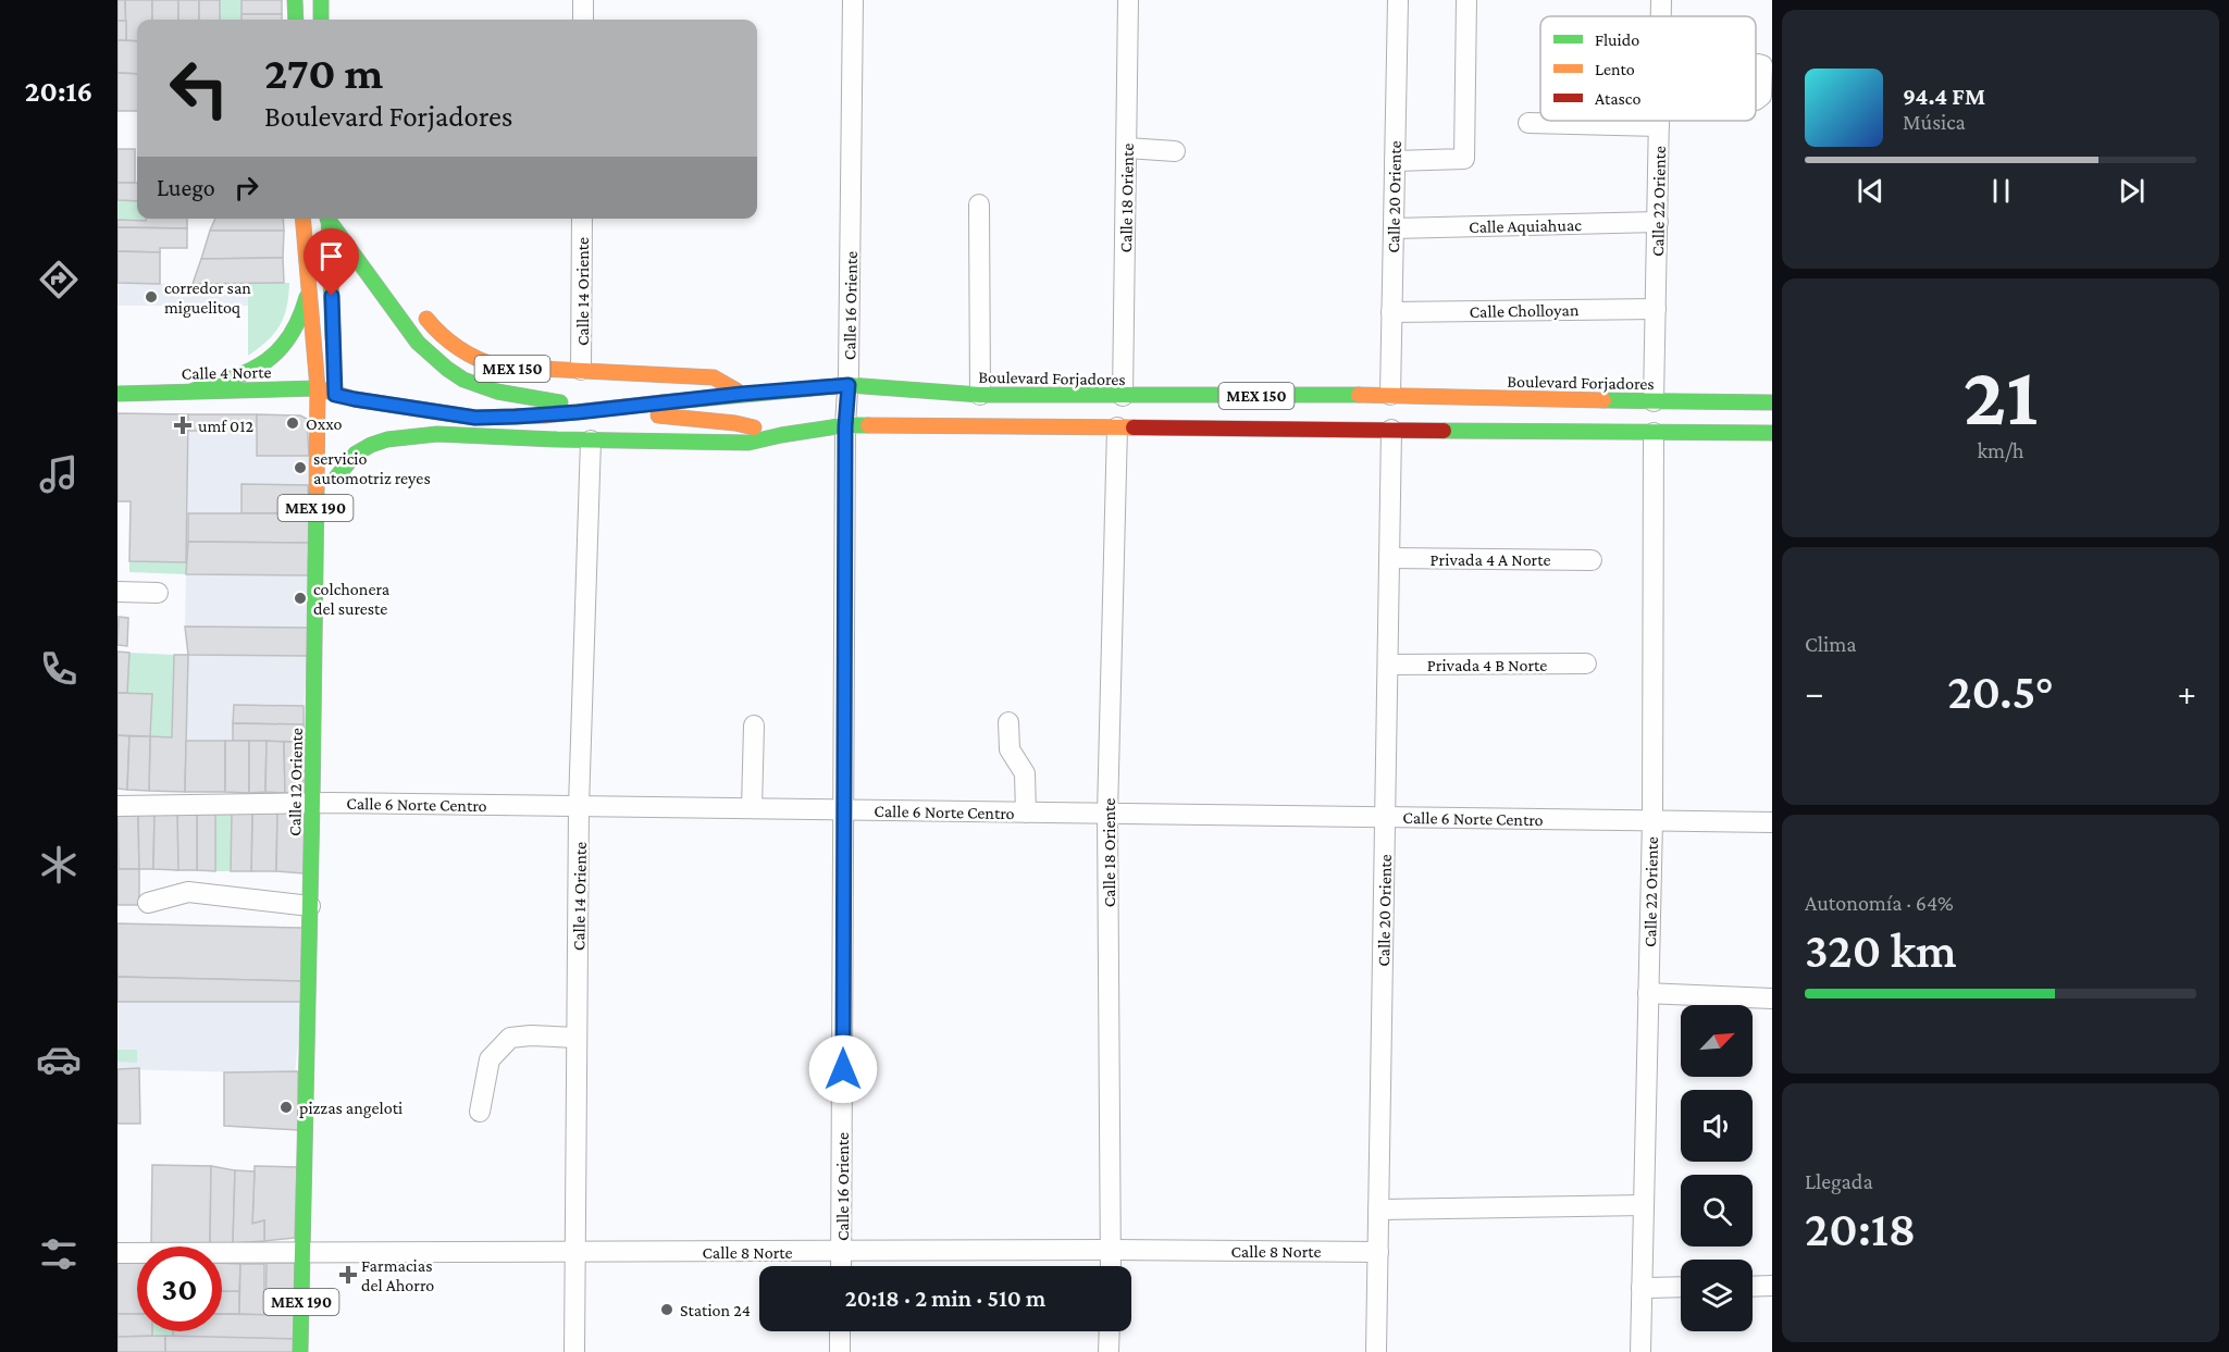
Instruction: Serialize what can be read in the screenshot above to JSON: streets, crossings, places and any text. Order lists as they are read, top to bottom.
{
  "streets": {
    "main road": [
      "MEX 150",
      "Calle 4 Norte",
      "Boulevard Forjadores",
      "MEX 190",
      "Calle 12 Oriente"
    ],
    "street": [
      "Calle 20 Oriente",
      "Calle 18 Oriente",
      "Calle 22 Oriente",
      "Calle Aquiahuac",
      "Calle 14 Oriente",
      "Calle 16 Oriente",
      "Calle Cholloyan",
      "Privada 4 A Norte",
      "Privada 4 B Norte",
      "Calle 6 Norte Centro",
      "Calle 8 Norte"
    ]
  },
  "crossings": [
    ["Calle 20 Oriente", "Calle Aquiahuac"],
    ["Calle 20 Oriente", "Calle Cholloyan"],
    ["Calle 20 Oriente", "MEX 150"],
    ["Calle 20 Oriente", "Boulevard Forjadores"],
    ["Calle 20 Oriente", "Privada 4 A Norte"],
    ["Calle 20 Oriente", "Privada 4 B Norte"],
    ["Calle 20 Oriente", "Calle 6 Norte Centro"],
    ["Calle 20 Oriente", "Calle 8 Norte"],
    ["Calle 18 Oriente", "MEX 150"],
    ["Calle 18 Oriente", "Boulevard Forjadores"],
    ["Calle 18 Oriente", "Calle 6 Norte Centro"],
    ["Calle 18 Oriente", "Calle 8 Norte"],
    ["Calle 22 Oriente", "Calle Aquiahuac"],
    ["Calle 22 Oriente", "Calle Cholloyan"],
    ["Calle 22 Oriente", "MEX 150"],
    ["Calle 22 Oriente", "Boulevard Forjadores"],
    ["Calle 22 Oriente", "Calle 6 Norte Centro"],
    ["Calle 14 Oriente", "MEX 150"],
    ["Calle 14 Oriente", "MEX 190"],
    ["Calle 14 Oriente", "Calle 6 Norte Centro"],
    ["Calle 14 Oriente", "Calle 8 Norte"],
    ["Calle 16 Oriente", "MEX 150"],
    ["Calle 16 Oriente", "Boulevard Forjadores"],
    ["Calle 16 Oriente", "Calle 6 Norte Centro"],
    ["Calle 16 Oriente", "Calle 8 Norte"],
    ["MEX 150", "Boulevard Forjadores"],
    ["Calle 4 Norte", "Boulevard Forjadores"],
    ["Calle 4 Norte", "Calle 12 Oriente"],
    ["Calle 12 Oriente", "Calle 6 Norte Centro"],
    ["Calle 12 Oriente", "Calle 8 Norte"]
  ],
  "places": {
    "other": [
      "corredor san miguelitoq",
      "Oxxo",
      "servicio automotriz reyes",
      "colchonera del sureste",
      "pizzas angeloti",
      "Station 24"
    ],
    "health": ["umf 012", "Farmacias del Ahorro"]
  },
  "legend": ["Fluido", "Lento", "Atasco"],
  "north": "top right",
  "page": {
    "tabs": "20:16",
    "turn": ["270 m", "Boulevard Forjadores"],
    "song": ["94.4 FM", "Música"],
    "then": "Luego",
    "tile": [
      ["21", "km/h"],
      "Clima",
      ["Autonomía · 64%", "320 km"],
      ["Llegada", "20:18"]
    ],
    "heat": ["−", "20.5°", "+"],
    "limit": "30",
    "trip": "20:18 · 2 min · 510 m"
  }
}
